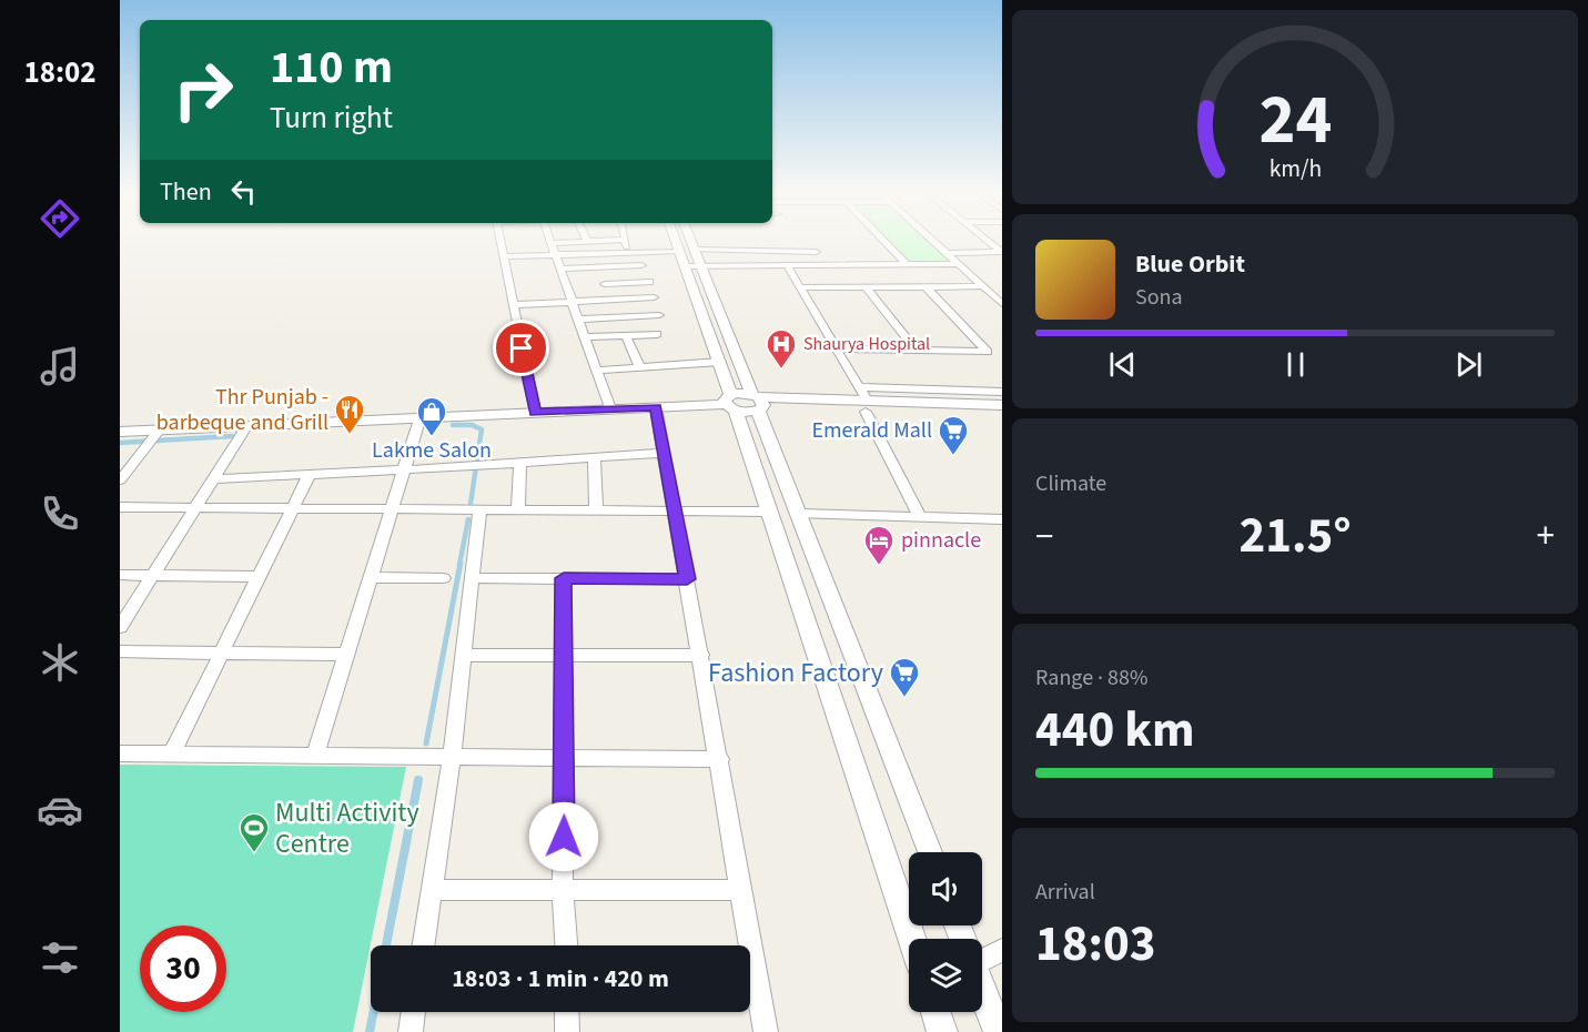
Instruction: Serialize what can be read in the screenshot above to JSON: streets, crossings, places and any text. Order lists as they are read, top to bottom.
{
  "places": {
    "hospital": ["Shaurya Hospital"],
    "restaurant": ["Thr Punjab - barbeque and Grill"],
    "shop": ["Lakme Salon"],
    "supermarket": ["Emerald Mall", "Fashion Factory"],
    "hotel": ["pinnacle"],
    "sports": ["Multi Activity Centre"]
  },
  "page": {
    "tabs": "18:02",
    "turn": ["110 m", "Turn right"],
    "then": "Then",
    "song": ["Blue Orbit", "Sona"],
    "tile": [
      "Climate",
      ["Range · 88%", "440 km"],
      ["Arrival", "18:03"]
    ],
    "heat": ["−", "21.5°", "+"],
    "limit": "30",
    "trip": "18:03 · 1 min · 420 m",
    "gauge": ["24", "km/h"]
  }
}
